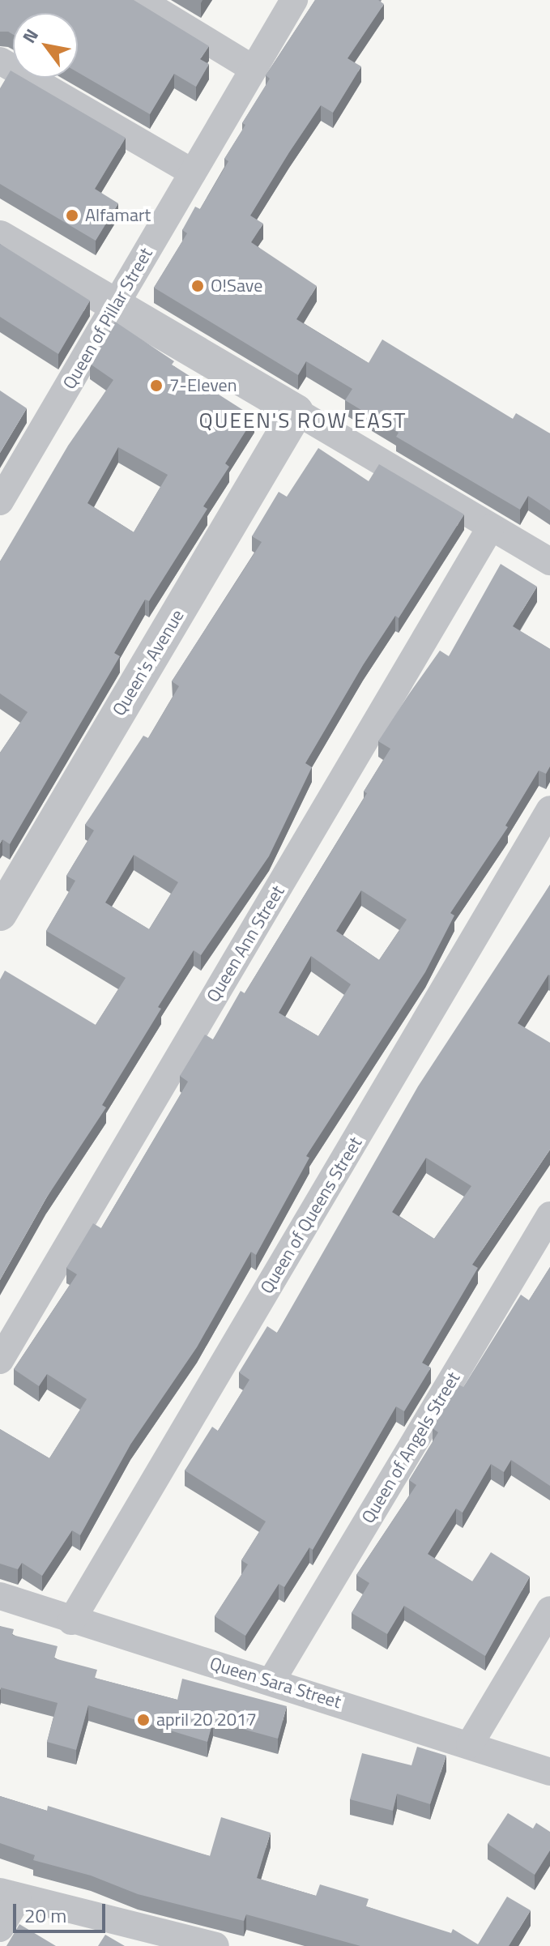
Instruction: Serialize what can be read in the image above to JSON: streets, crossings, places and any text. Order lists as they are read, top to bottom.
{
  "streets": {
    "street": [
      "Queen of Pillar Street",
      "Queen's Avenue",
      "Queen Ann Street",
      "Queen of Queens Street",
      "Queen of Angels Street",
      "Queen Sara Street"
    ]
  },
  "crossings": [
    ["Queen of Queens Street", "Queen Sara Street"],
    ["Queen of Angels Street", "Queen Sara Street"]
  ],
  "districts": ["QUEEN'S ROW EAST"],
  "places": [
    "Alfamart",
    "O!Save",
    "7-Eleven",
    "april 20 2017"
  ],
  "scale_bar": "20 m",
  "north": "top left"
}
